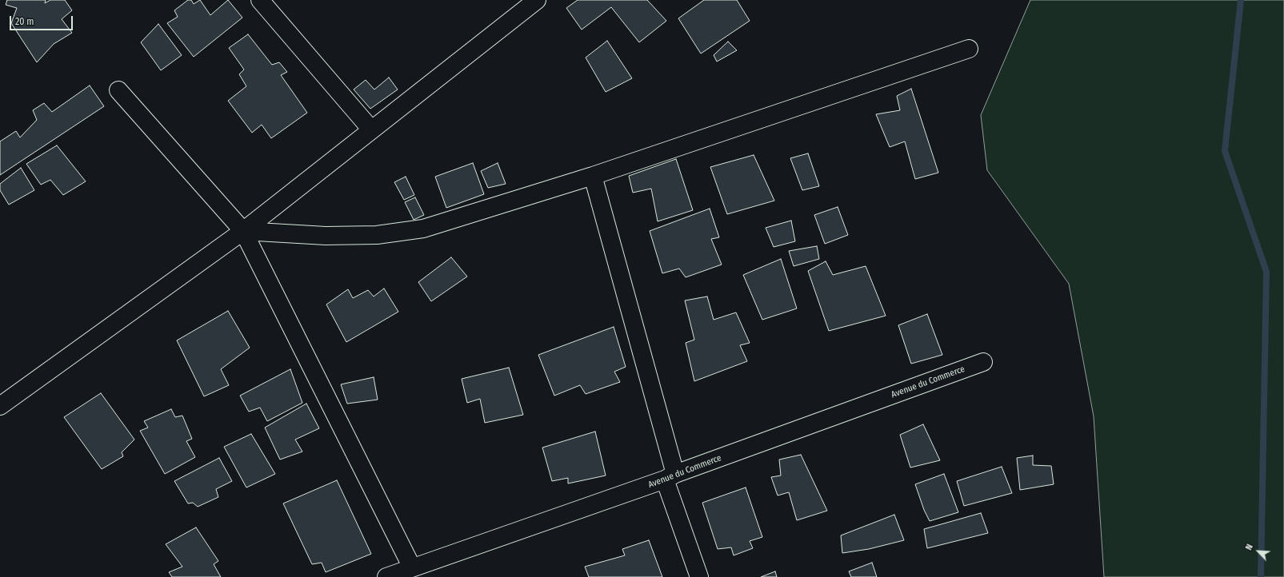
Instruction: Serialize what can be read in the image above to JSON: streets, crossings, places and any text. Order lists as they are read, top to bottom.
{
  "streets": {
    "street": ["Avenue du Commerce"]
  },
  "scale_bar": "20 m",
  "north": "top left"
}
